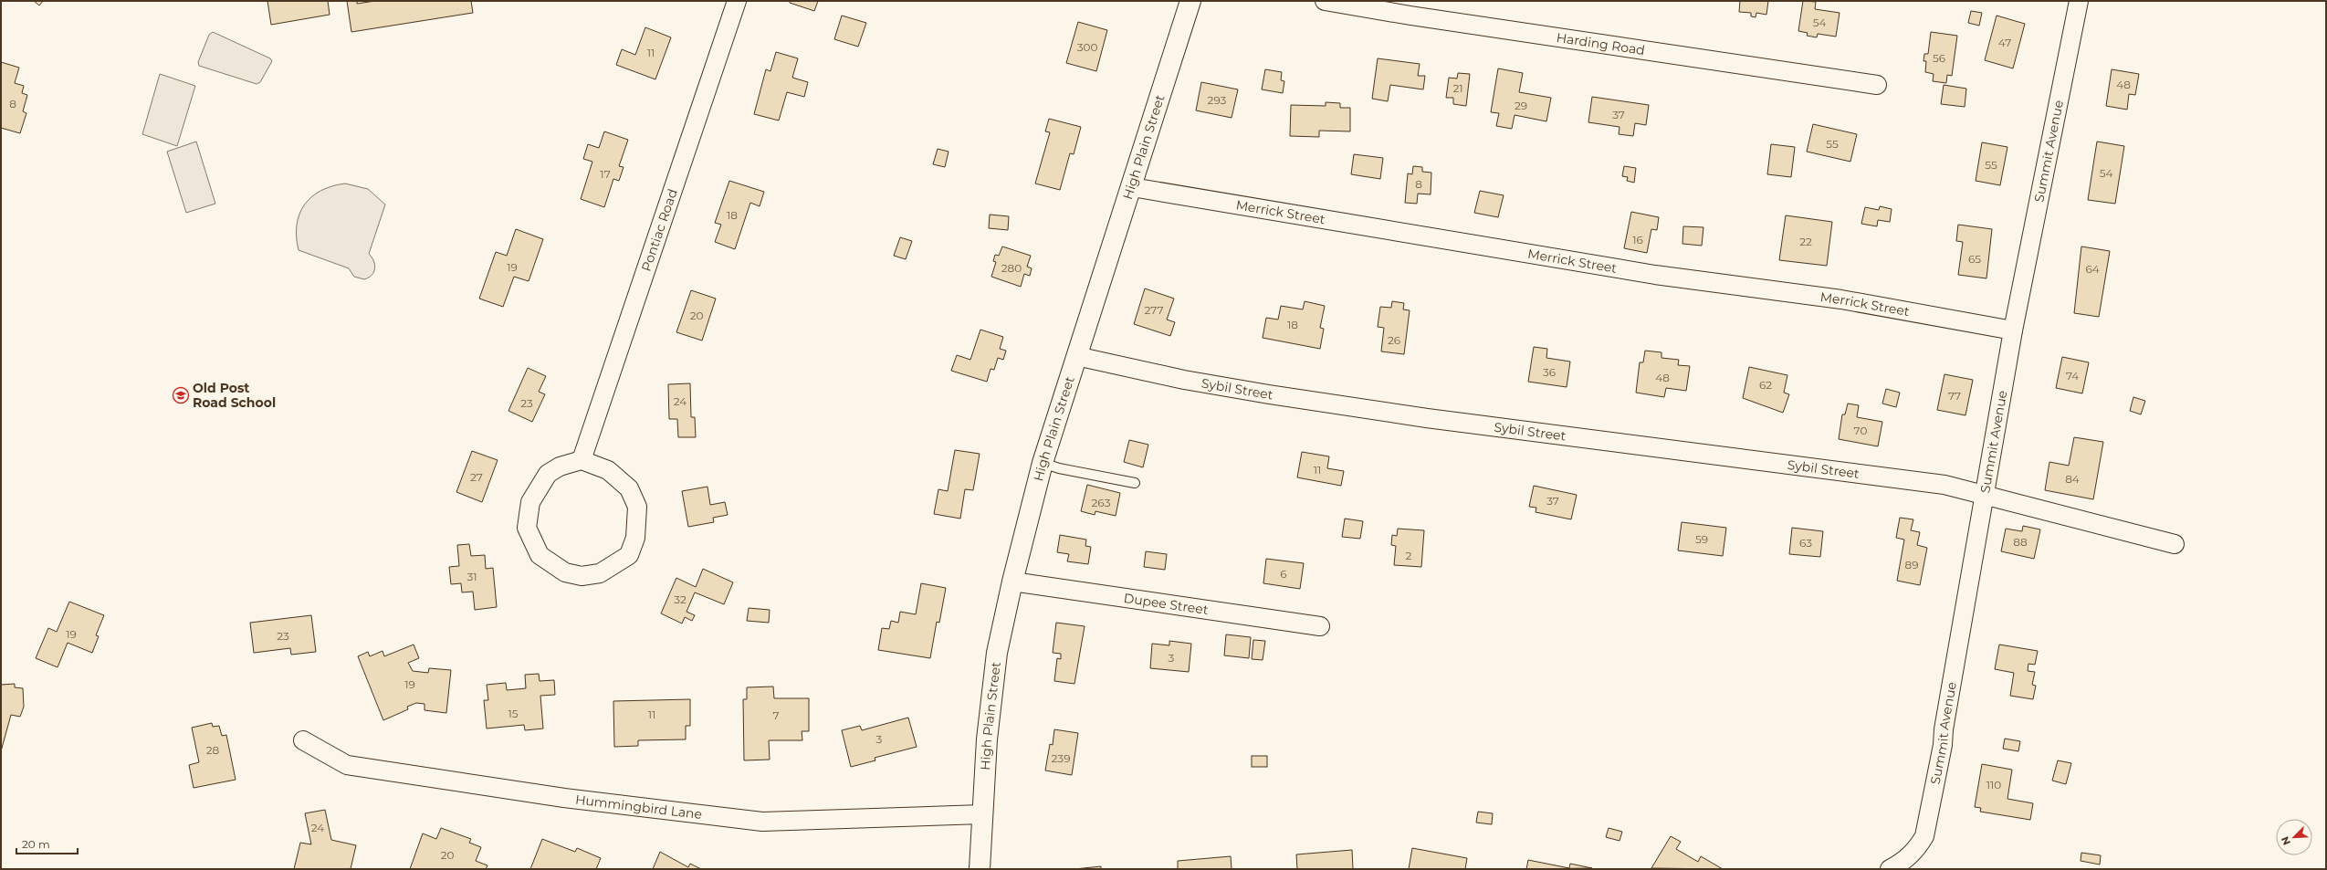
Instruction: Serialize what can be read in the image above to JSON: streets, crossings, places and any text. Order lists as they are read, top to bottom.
{
  "streets": {
    "main road": ["High Plain Street"],
    "street": [
      "Harding Road",
      "Summit Avenue",
      "Merrick Street",
      "Pontiac Road",
      "Sybil Street",
      "Dupee Street",
      "Hummingbird Lane"
    ]
  },
  "crossings": [
    ["High Plain Street", "Merrick Street"],
    ["High Plain Street", "Sybil Street"],
    ["High Plain Street", "Dupee Street"],
    ["High Plain Street", "Hummingbird Lane"],
    ["Summit Avenue", "Merrick Street"],
    ["Summit Avenue", "Sybil Street"]
  ],
  "places": {
    "school or university": ["Old Post Road School"]
  },
  "house_numbers": [
    "54",
    "47",
    "300",
    "11",
    "56",
    "48",
    "21",
    "293",
    "8",
    "29",
    "37",
    "55",
    "55",
    "54",
    "17",
    "8",
    "18",
    "16",
    "22",
    "65",
    "19",
    "280",
    "64",
    "277",
    "20",
    "18",
    "26",
    "36",
    "74",
    "48",
    "62",
    "77",
    "24",
    "23",
    "70",
    "11",
    "27",
    "84",
    "37",
    "263",
    "59",
    "88",
    "63",
    "2",
    "89",
    "6",
    "31",
    "32",
    "19",
    "23",
    "3",
    "19",
    "15",
    "11",
    "7",
    "3",
    "28",
    "239",
    "110",
    "24",
    "20"
  ],
  "scale_bar": "20 m",
  "north": "bottom left"
}
